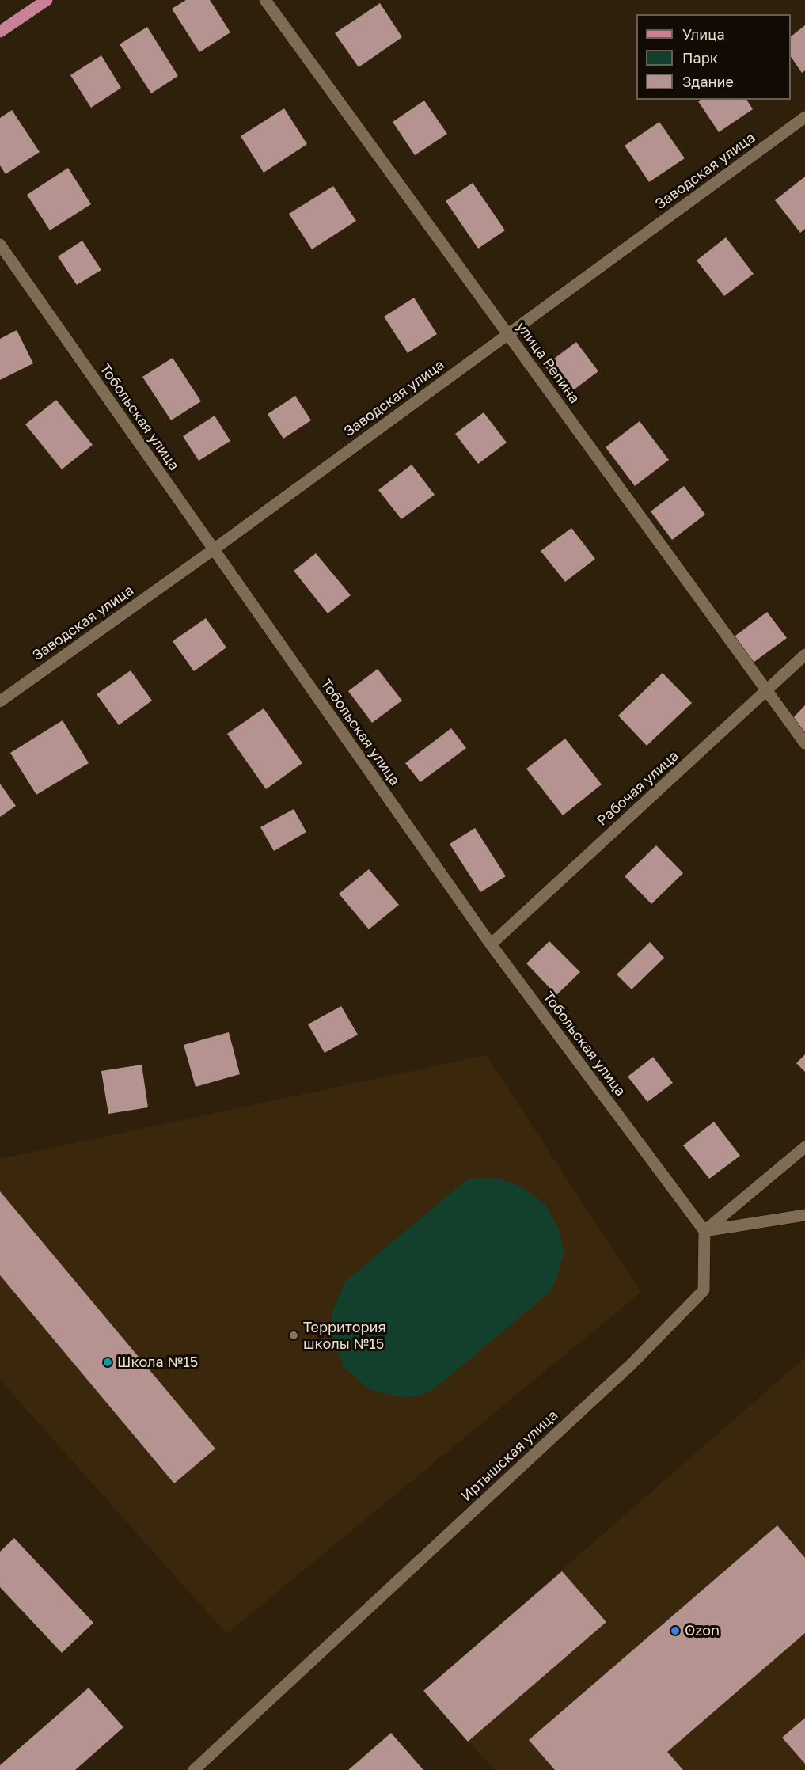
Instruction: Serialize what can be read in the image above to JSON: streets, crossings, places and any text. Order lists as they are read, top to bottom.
{
  "streets": {
    "street": [
      "Заводская улица",
      "улица Репина",
      "Тобольская улица",
      "Рабочая улица",
      "Иртышская улица"
    ]
  },
  "crossings": [
    ["Заводская улица", "улица Репина"],
    ["Заводская улица", "Тобольская улица"],
    ["улица Репина", "Рабочая улица"],
    ["Тобольская улица", "Рабочая улица"],
    ["Тобольская улица", "Иртышская улица"]
  ],
  "places": ["Территория школы №15", "Школа №15", "Ozon"],
  "legend": ["Улица", "Парк", "Здание"]
}
